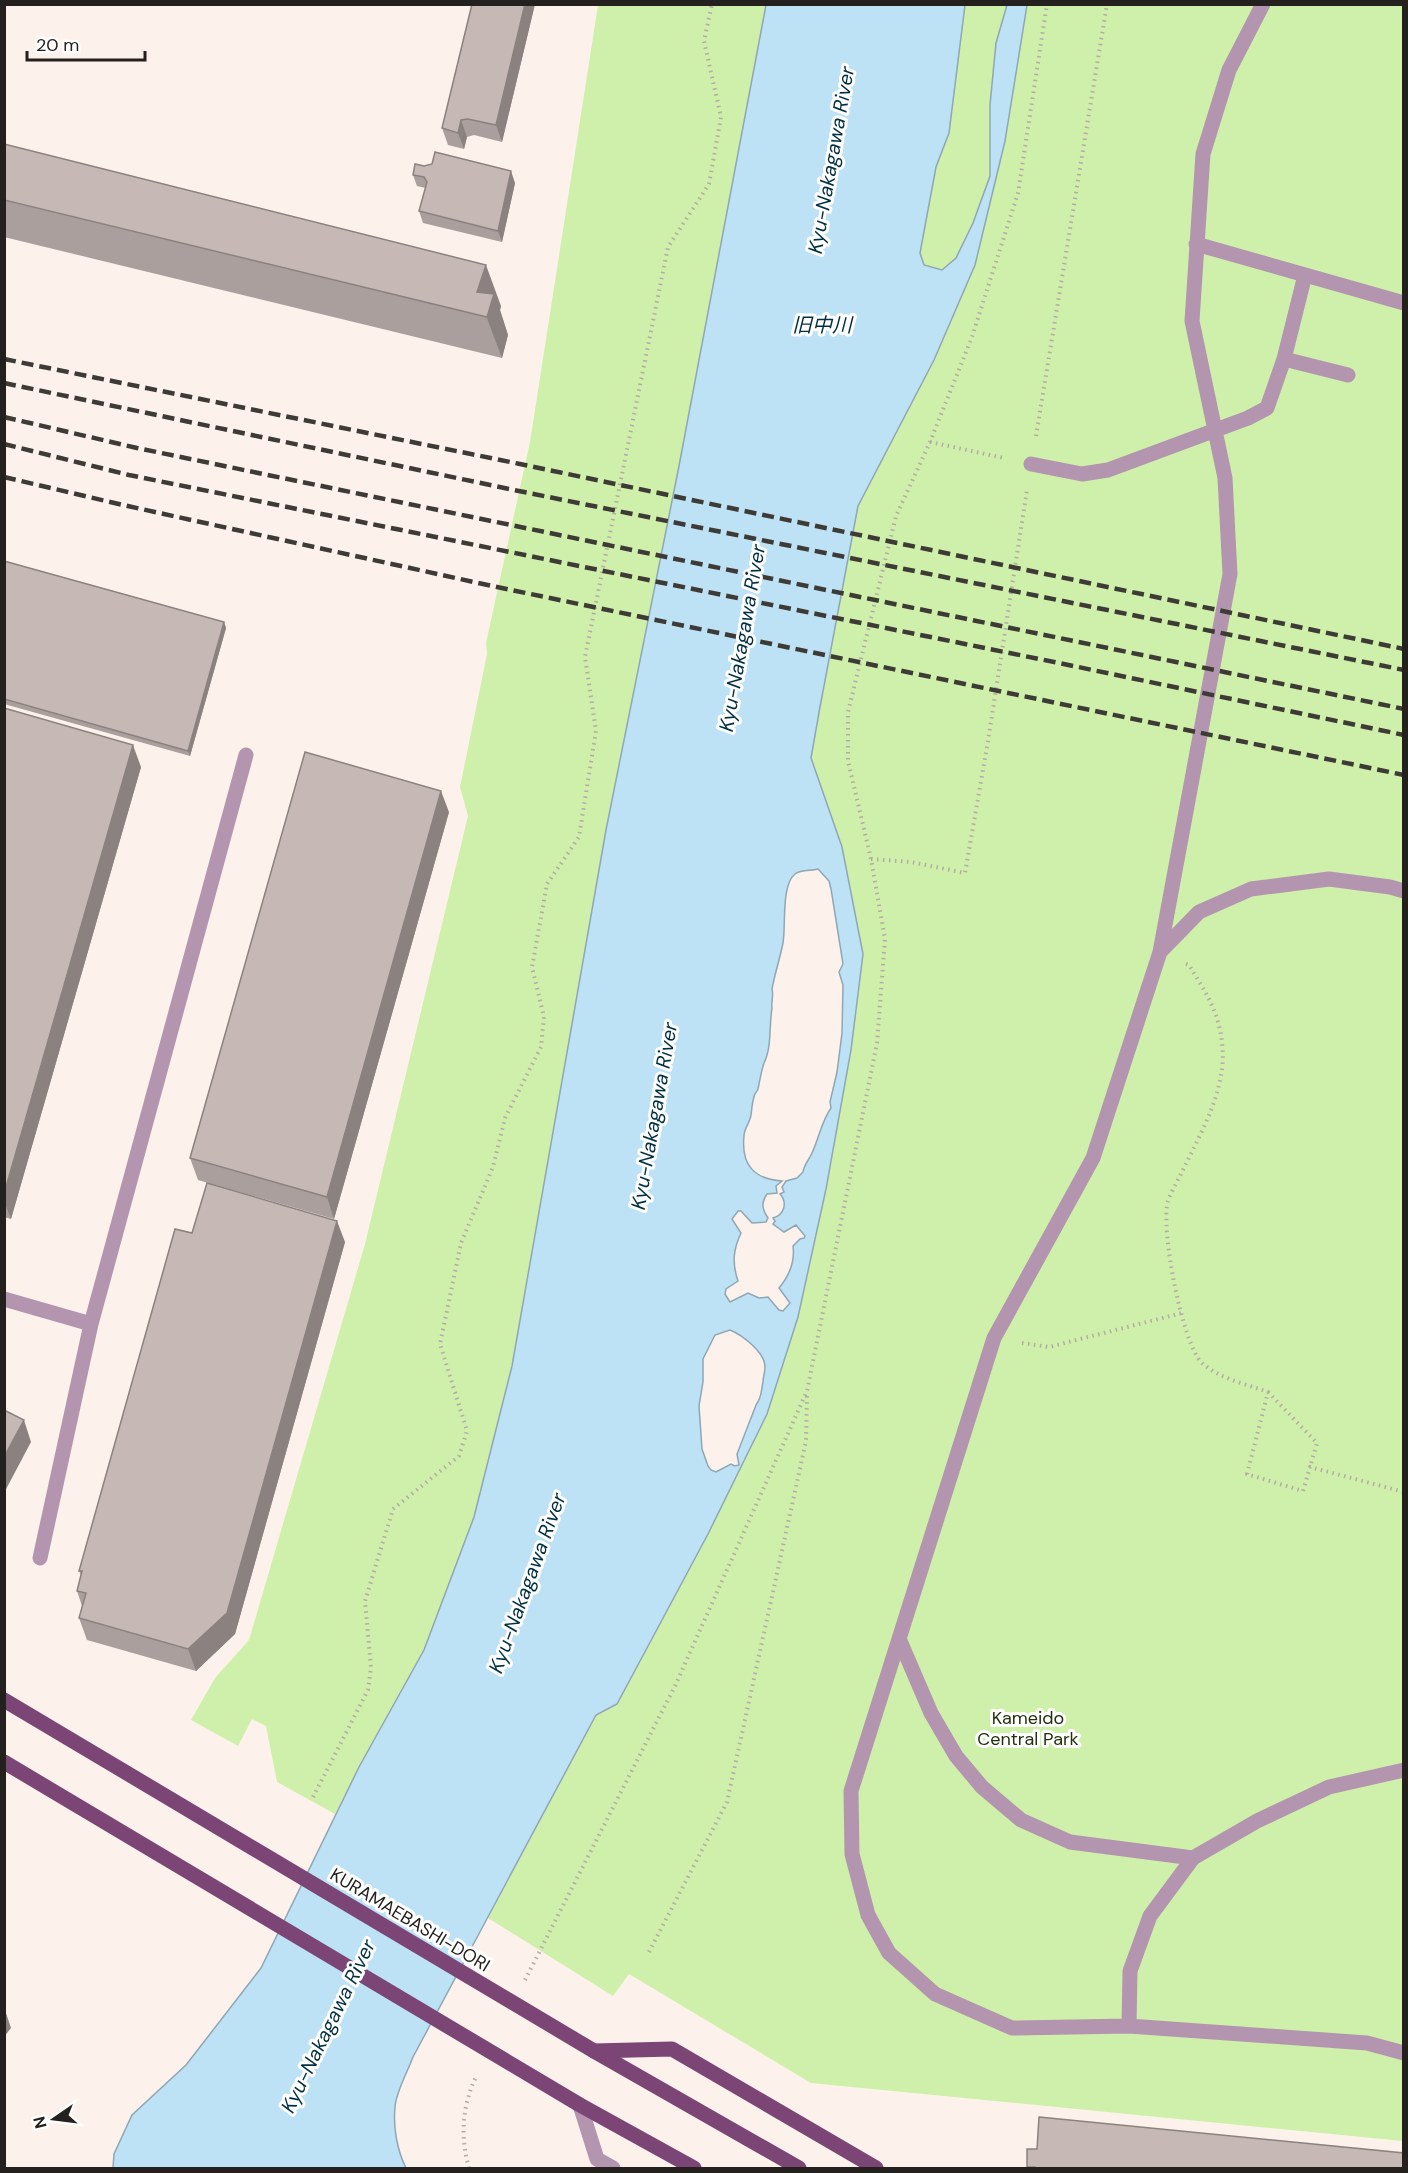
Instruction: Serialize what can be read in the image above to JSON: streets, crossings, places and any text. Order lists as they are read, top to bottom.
{
  "streets": {
    "main road": ["KURAMAEBASHI-DORI"]
  },
  "water": ["Kyu-Nakagawa River", "旧中川"],
  "parks": ["Kameido Central Park"],
  "scale_bar": "20 m",
  "north": "left"
}
